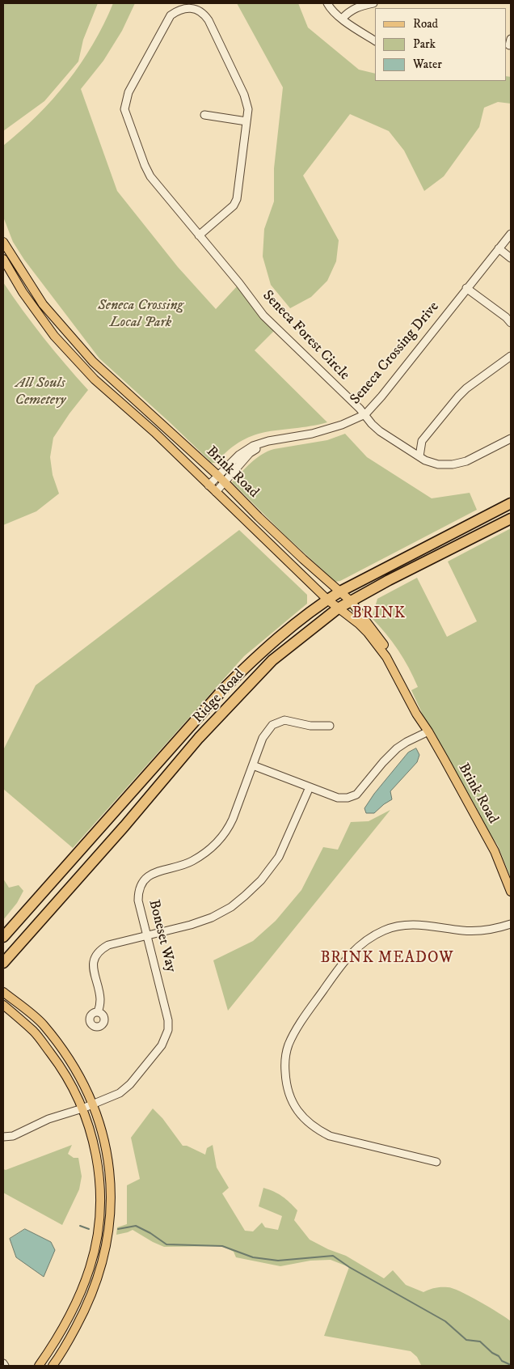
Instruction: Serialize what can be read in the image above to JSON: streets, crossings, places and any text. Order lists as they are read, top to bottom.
{
  "streets": {
    "highway": ["Ridge Road"],
    "main road": ["Brink Road"],
    "street": ["Seneca Forest Circle", "Seneca Crossing Drive", "Boneset Way"]
  },
  "crossings": [
    ["Seneca Forest Circle", "Seneca Crossing Drive"],
    ["Seneca Crossing Drive", "Brink Road"],
    ["Brink Road", "Ridge Road"]
  ],
  "districts": ["BRINK", "BRINK MEADOW"],
  "parks": ["Seneca Crossing Local Park", "All Souls Cemetery"],
  "legend": ["Road", "Park", "Water"]
}
